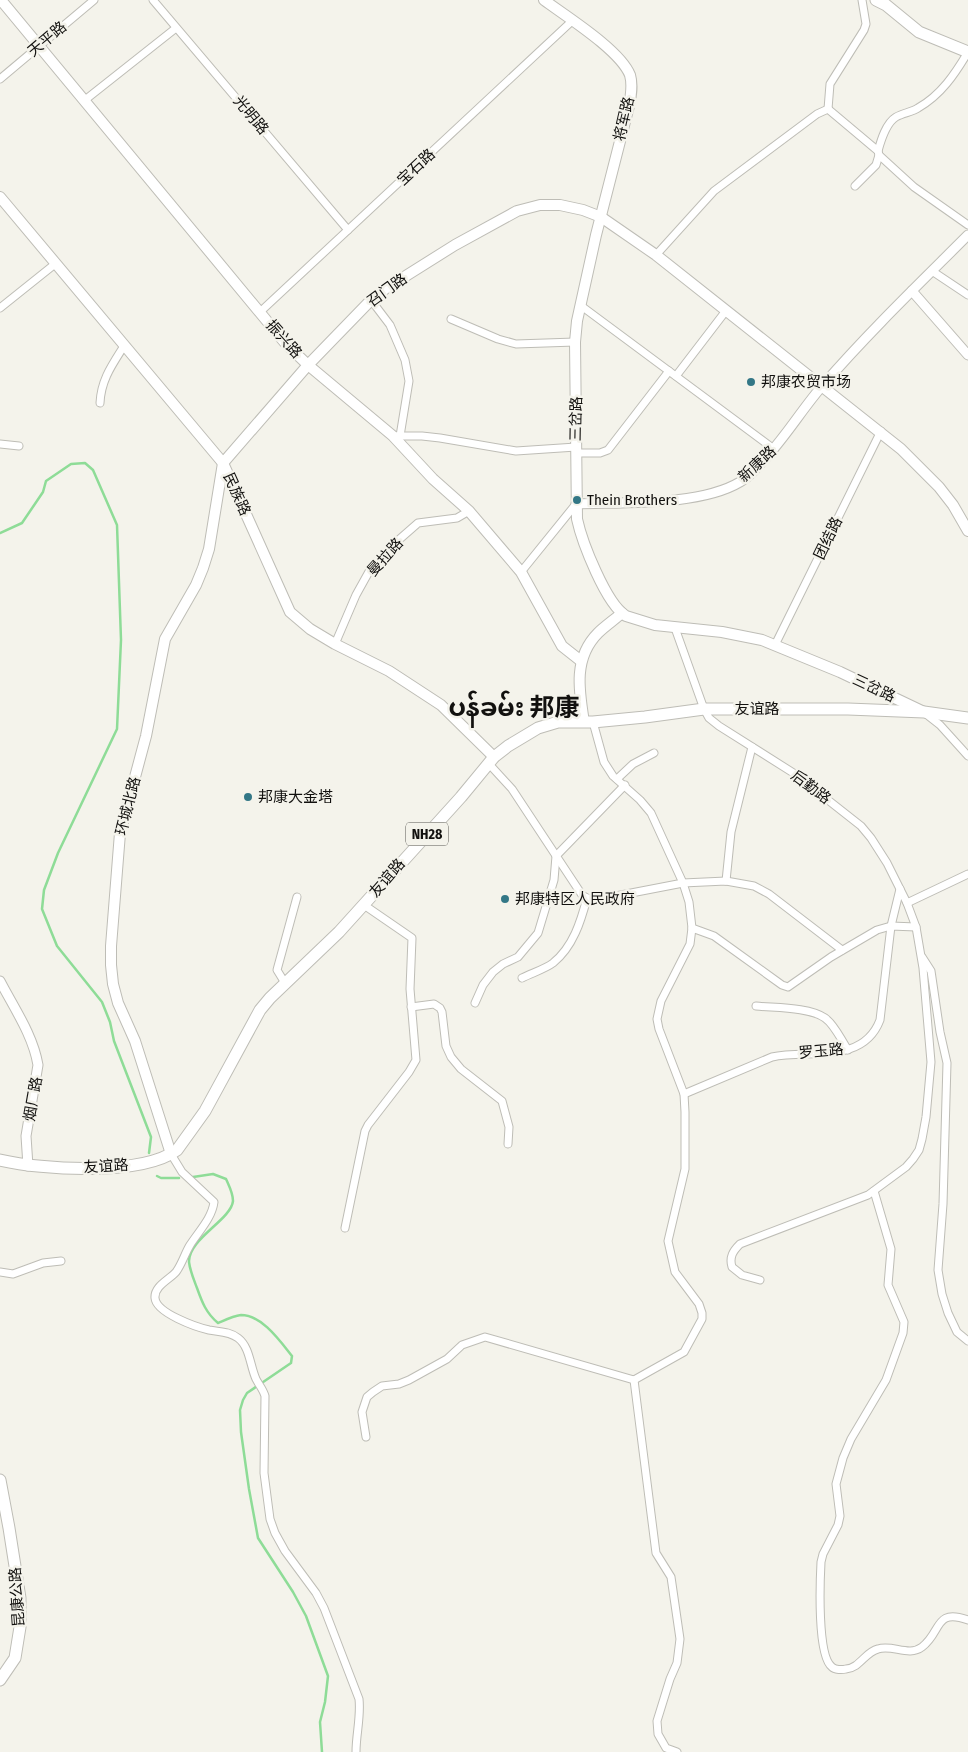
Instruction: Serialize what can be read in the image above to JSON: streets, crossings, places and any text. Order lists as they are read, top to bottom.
{
  "streets": {
    "main road": [
      "将军路",
      "召门路",
      "振兴路",
      "三岔路",
      "民族路",
      "友谊路",
      "环城北路",
      "NH28",
      "昆康公路"
    ],
    "street": [
      "天平路",
      "光明路",
      "宝石路",
      "新康路",
      "团结路",
      "曼拉路",
      "后勤路",
      "罗玉路",
      "烟厂路"
    ]
  },
  "crossings": [
    ["天平路", "振兴路"],
    ["光明路", "宝石路"],
    ["将军路", "宝石路"],
    ["将军路", "召门路"],
    ["将军路", "三岔路"],
    ["宝石路", "振兴路"],
    ["召门路", "振兴路"],
    ["召门路", "三岔路"],
    ["召门路", "民族路"],
    ["召门路", "环城北路"],
    ["振兴路", "曼拉路"],
    ["三岔路", "新康路"],
    ["三岔路", "团结路"],
    ["三岔路", "友谊路"],
    ["三岔路", "后勤路"],
    ["民族路", "曼拉路"],
    ["民族路", "友谊路"],
    ["民族路", "环城北路"],
    ["友谊路", "后勤路"],
    ["友谊路", "环城北路"],
    ["友谊路", "烟厂路"],
    ["后勤路", "罗玉路"]
  ],
  "districts": ["ပန်ခမ်း 邦康"],
  "places": [
    "邦康农贸市场",
    "Thein Brothers",
    "邦康大金塔",
    "邦康特区人民政府"
  ]
}
